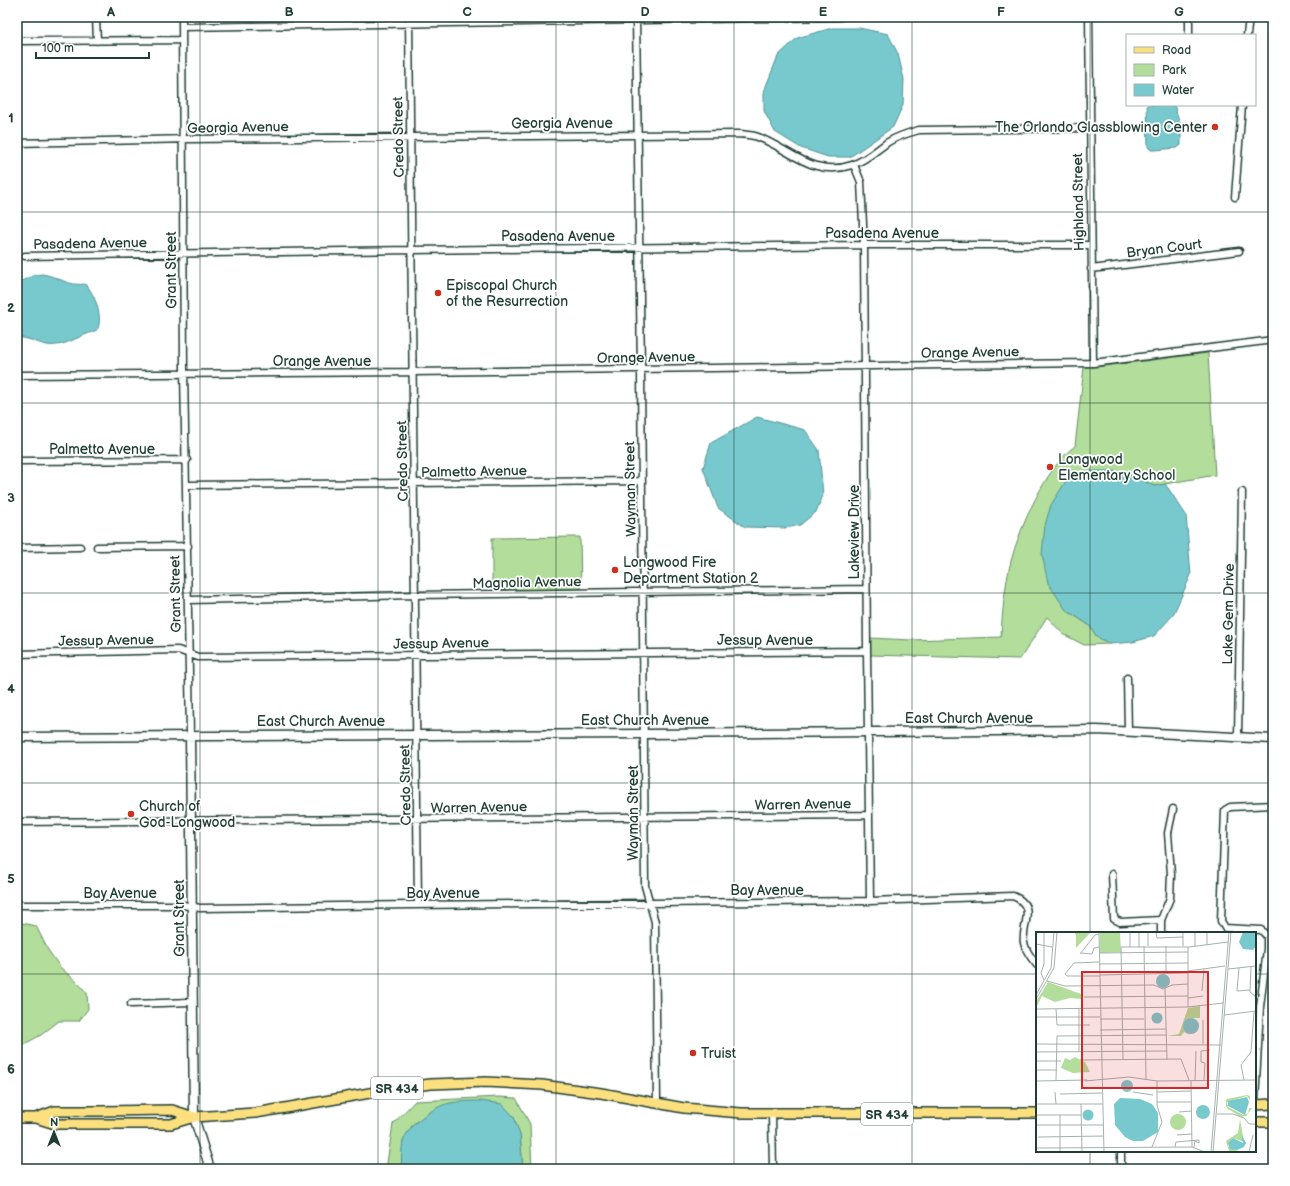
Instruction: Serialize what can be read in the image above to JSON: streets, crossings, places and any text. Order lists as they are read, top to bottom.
{
  "streets": {
    "main road": ["SR 434"],
    "street": [
      "Georgia Avenue",
      "Credo Street",
      "Highland Street",
      "Pasadena Avenue",
      "Bryan Court",
      "Grant Street",
      "Orange Avenue",
      "Palmetto Avenue",
      "Wayman Street",
      "Lakeview Drive",
      "Magnolia Avenue",
      "Lake Gem Drive",
      "Jessup Avenue",
      "East Church Avenue",
      "Warren Avenue",
      "Bay Avenue"
    ]
  },
  "crossings": [
    ["Georgia Avenue", "Credo Street"],
    ["Georgia Avenue", "Highland Street"],
    ["Georgia Avenue", "Grant Street"],
    ["Georgia Avenue", "Wayman Street"],
    ["Georgia Avenue", "Lakeview Drive"],
    ["Credo Street", "Pasadena Avenue"],
    ["Credo Street", "Orange Avenue"],
    ["Credo Street", "Palmetto Avenue"],
    ["Credo Street", "Magnolia Avenue"],
    ["Credo Street", "Jessup Avenue"],
    ["Credo Street", "East Church Avenue"],
    ["Credo Street", "Warren Avenue"],
    ["Credo Street", "Bay Avenue"],
    ["Highland Street", "Pasadena Avenue"],
    ["Highland Street", "Bryan Court"],
    ["Highland Street", "Orange Avenue"],
    ["Pasadena Avenue", "Grant Street"],
    ["Pasadena Avenue", "Wayman Street"],
    ["Pasadena Avenue", "Lakeview Drive"],
    ["Grant Street", "Orange Avenue"],
    ["Grant Street", "Palmetto Avenue"],
    ["Grant Street", "Magnolia Avenue"],
    ["Grant Street", "Jessup Avenue"],
    ["Grant Street", "East Church Avenue"],
    ["Grant Street", "Warren Avenue"],
    ["Grant Street", "Bay Avenue"],
    ["Grant Street", "SR 434"],
    ["Orange Avenue", "Wayman Street"],
    ["Orange Avenue", "Lakeview Drive"],
    ["Palmetto Avenue", "Wayman Street"],
    ["Wayman Street", "Magnolia Avenue"],
    ["Wayman Street", "Jessup Avenue"],
    ["Wayman Street", "East Church Avenue"],
    ["Wayman Street", "Warren Avenue"],
    ["Wayman Street", "Bay Avenue"],
    ["Wayman Street", "SR 434"],
    ["Lakeview Drive", "Magnolia Avenue"],
    ["Lakeview Drive", "Jessup Avenue"],
    ["Lakeview Drive", "East Church Avenue"],
    ["Lakeview Drive", "Warren Avenue"],
    ["Lakeview Drive", "Bay Avenue"],
    ["Lake Gem Drive", "East Church Avenue"]
  ],
  "places": [
    "The Orlando Glassblowing Center",
    "Episcopal Church of the Resurrection",
    "Longwood Elementary School",
    "Longwood Fire Department Station 2",
    "Church of God-Longwood",
    "Truist"
  ],
  "legend": ["Road", "Park", "Water"],
  "scale_bar": "100 m",
  "north": "top",
  "grid": {
    "columns": [
      "A",
      "B",
      "C",
      "D",
      "E",
      "F",
      "G"
    ],
    "rows": [
      "1",
      "2",
      "3",
      "4",
      "5",
      "6"
    ]
  }
}
